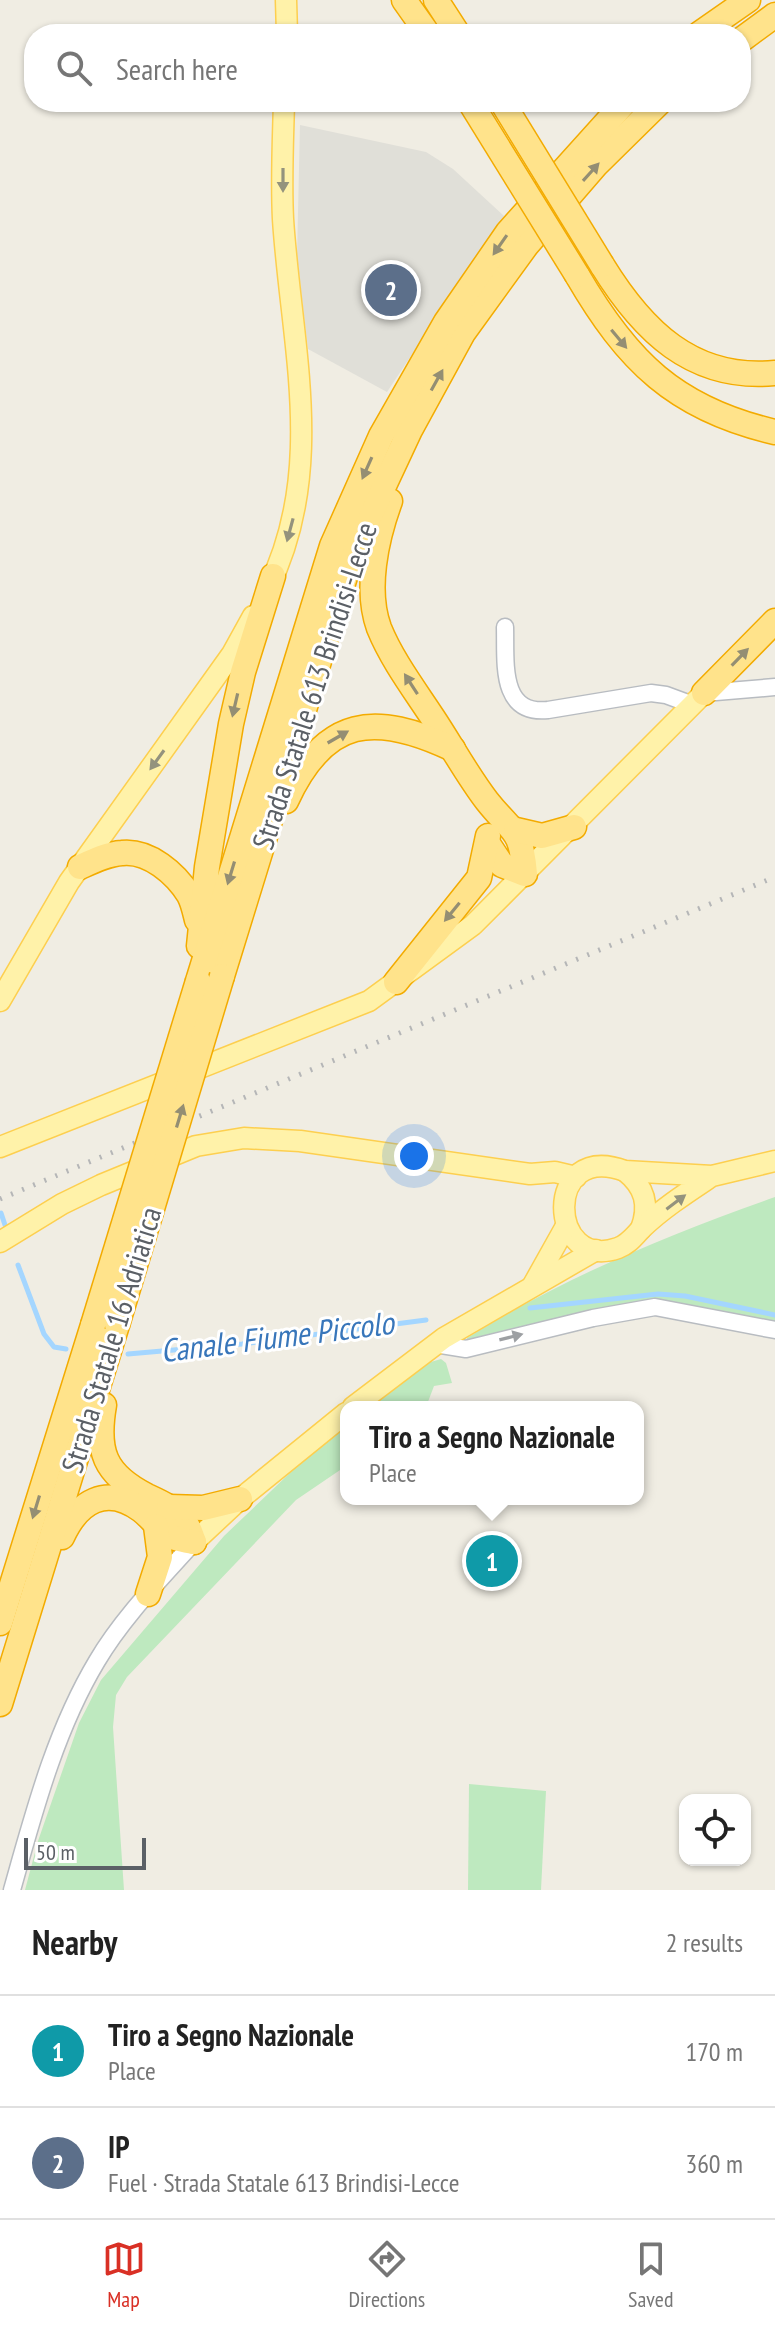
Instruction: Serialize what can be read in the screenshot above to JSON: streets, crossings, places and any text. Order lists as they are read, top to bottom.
{
  "streets": {
    "highway": ["Strada Statale 613 Brindisi-Lecce", "Strada Statale 16 Adriatica"]
  },
  "crossings": [
    ["Strada Statale 613 Brindisi-Lecce", "Strada Statale 16 Adriatica"]
  ],
  "water": ["Canale Fiume Piccolo"],
  "scale_bar": "50 m",
  "page": {
    "search": "Search here",
    "pins": ["2", "1"],
    "popup": ["Tiro a Segno Nazionale", "Place"],
    "scale": "50 m",
    "heading": ["Nearby", "2 results"],
    "list": [
      {
        "mark": "1",
        "name": "Tiro a Segno Nazionale",
        "note": "Place",
        "value": "170 m"
      },
      {
        "mark": "2",
        "name": "IP",
        "note": "Fuel · Strada Statale 613 Brindisi-Lecce",
        "value": "360 m"
      }
    ],
    "nav": ["Map", "Directions", "Saved"]
  }
}
